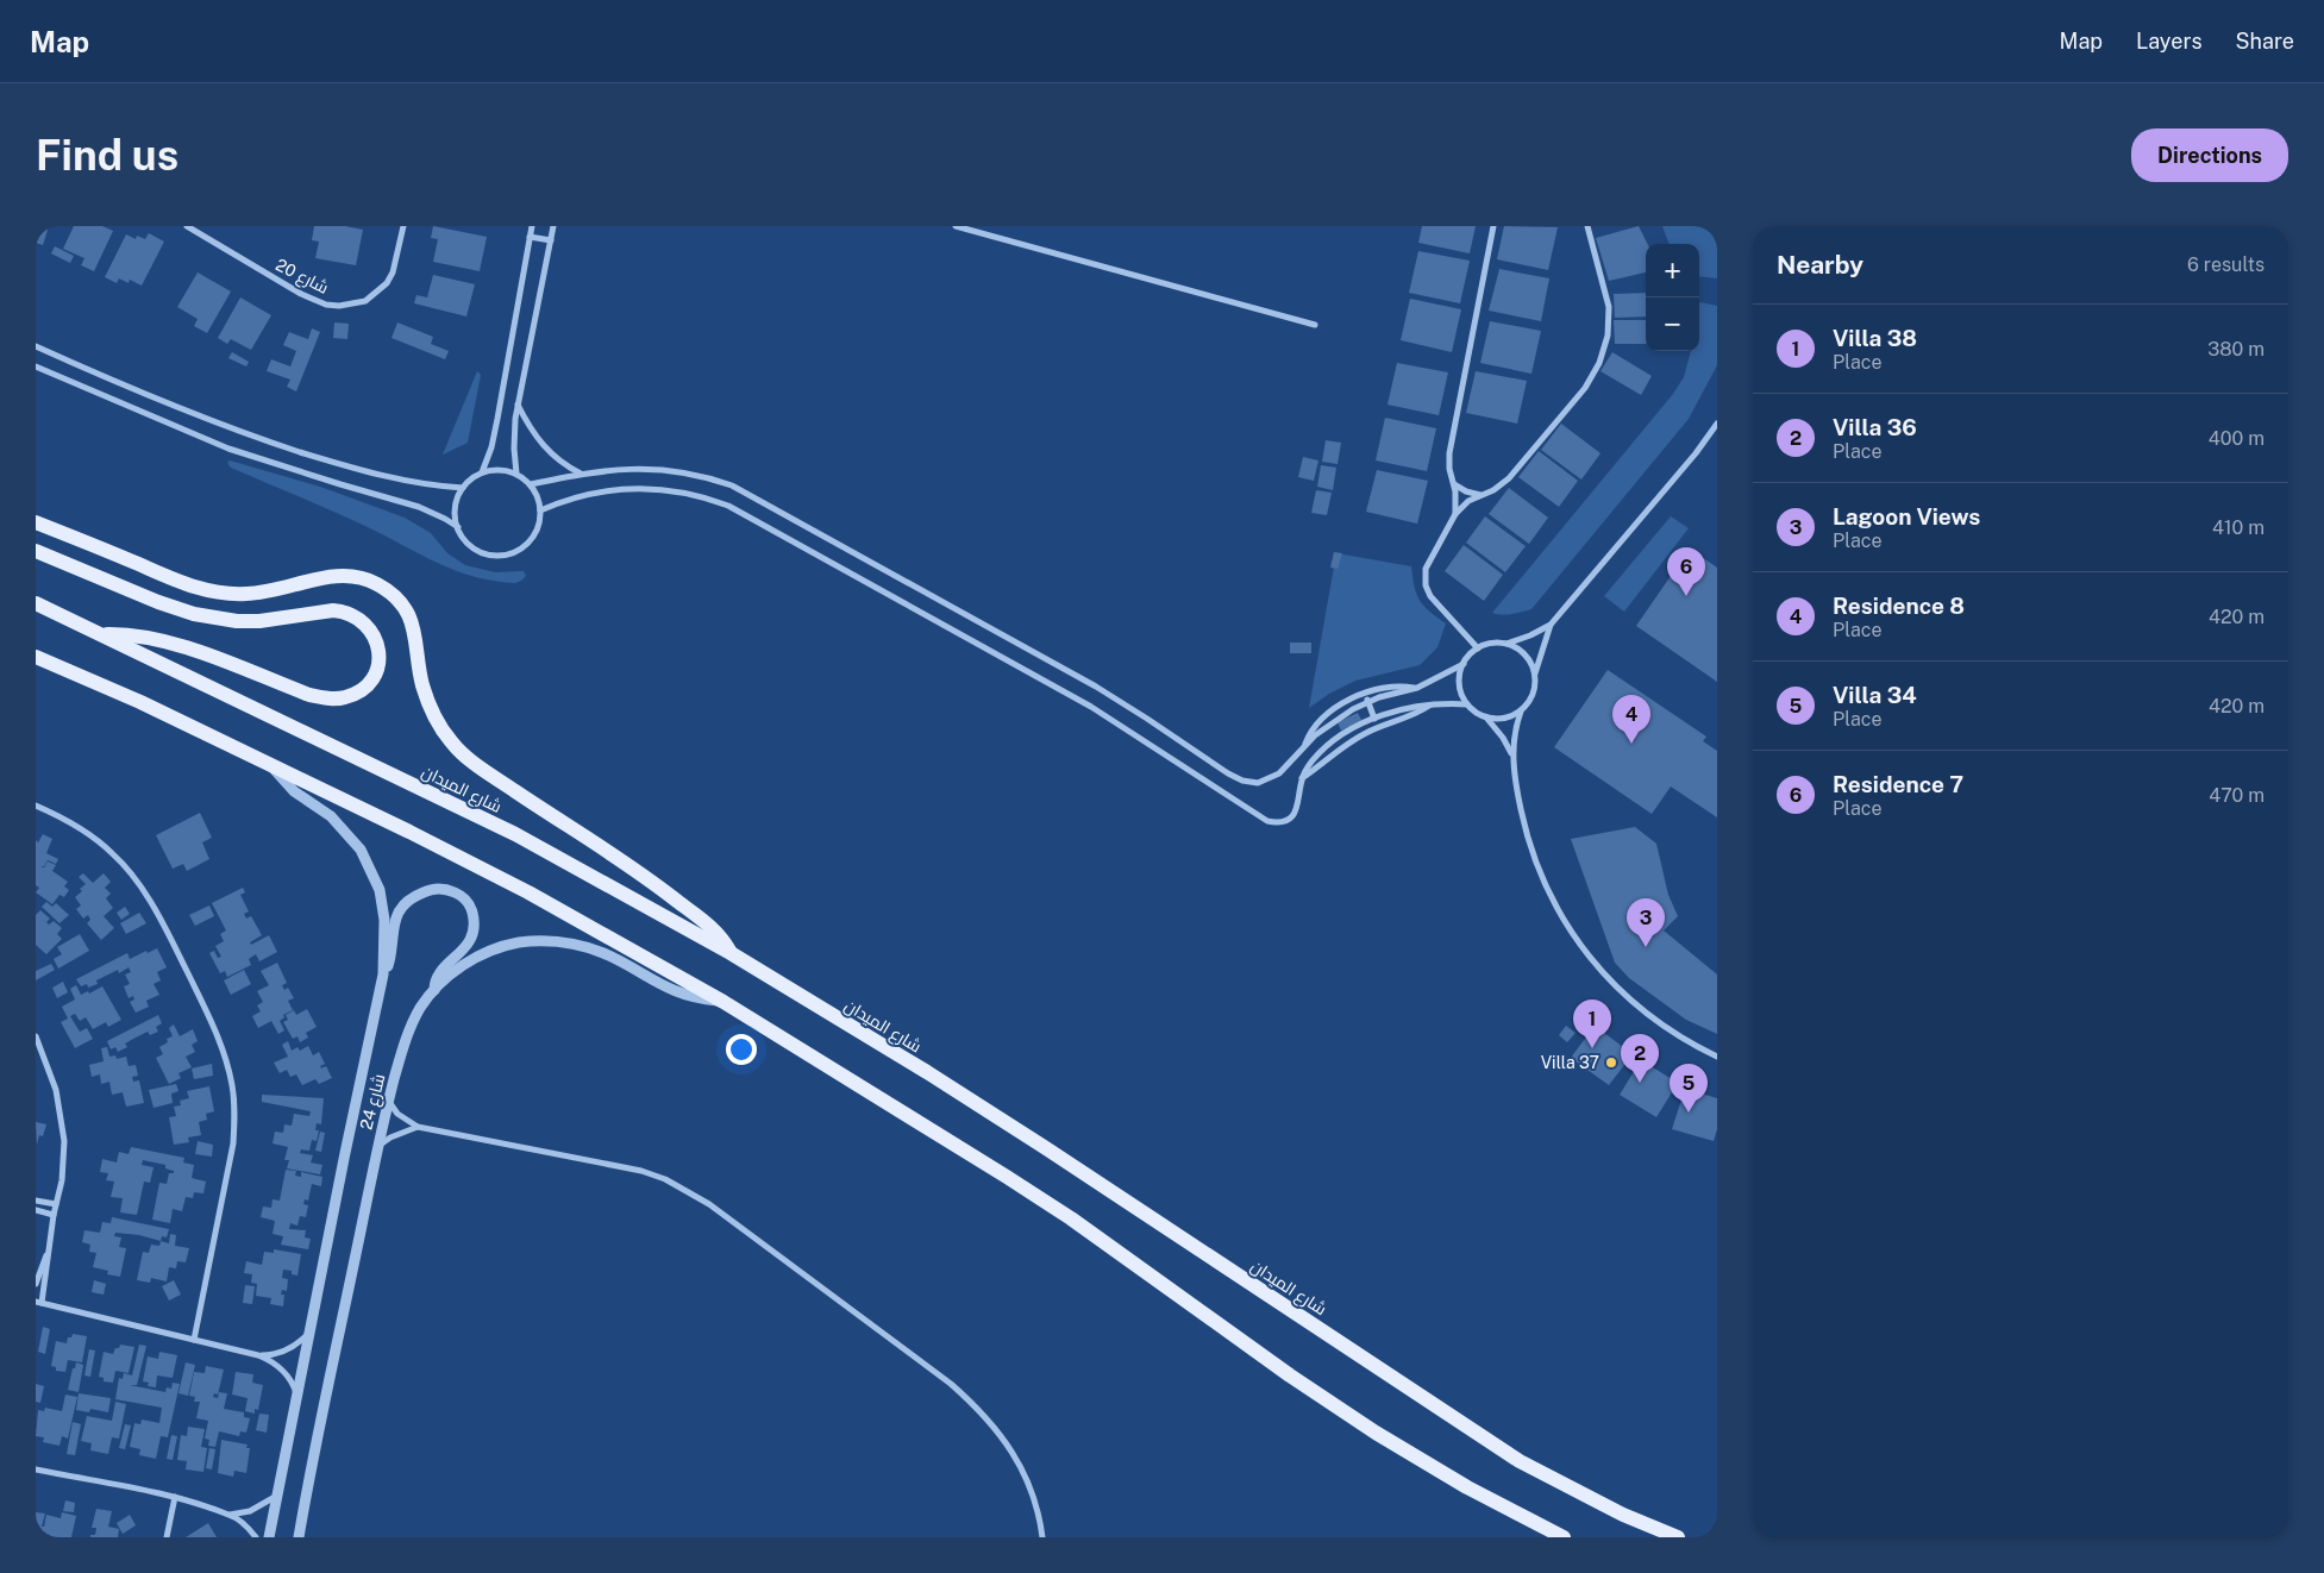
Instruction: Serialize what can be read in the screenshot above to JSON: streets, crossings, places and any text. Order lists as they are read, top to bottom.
{
  "streets": {
    "main road": ["شارع الميدان"],
    "street": ["شارع 20", "شارع 24"]
  },
  "places": ["Villa 37"],
  "page": {
    "header": "Map",
    "nav": ["Map", "Layers", "Share"],
    "buttons": "Directions",
    "title": "Find us",
    "heading": ["Nearby", "6 results"],
    "map_buttons": ["+", "−"],
    "list": [
      {
        "mark": "1",
        "name": "Villa 38",
        "note": "Place",
        "value": "380 m"
      },
      {
        "mark": "2",
        "name": "Villa 36",
        "note": "Place",
        "value": "400 m"
      },
      {
        "mark": "3",
        "name": "Lagoon Views",
        "note": "Place",
        "value": "410 m"
      },
      {
        "mark": "4",
        "name": "Residence 8",
        "note": "Place",
        "value": "420 m"
      },
      {
        "mark": "5",
        "name": "Villa 34",
        "note": "Place",
        "value": "420 m"
      },
      {
        "mark": "6",
        "name": "Residence 7",
        "note": "Place",
        "value": "470 m"
      }
    ],
    "pins": [
      "6",
      "4",
      "3",
      "1",
      "2",
      "5"
    ]
  }
}
